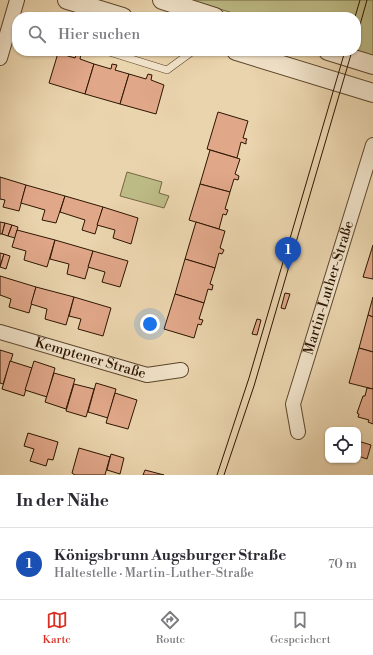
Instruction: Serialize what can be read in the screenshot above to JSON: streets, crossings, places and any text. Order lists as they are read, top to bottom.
{
  "streets": {
    "street": ["Martin-Luther-Straße", "Kemptener Straße"]
  },
  "page": {
    "search": "Hier suchen",
    "pins": "1",
    "heading": "In der Nähe",
    "list": [
      {
        "mark": "1",
        "name": "Königsbrunn Augsburger Straße",
        "note": "Haltestelle · Martin-Luther-Straße",
        "value": "70 m"
      }
    ],
    "nav": ["Karte", "Route", "Gespeichert"]
  }
}
